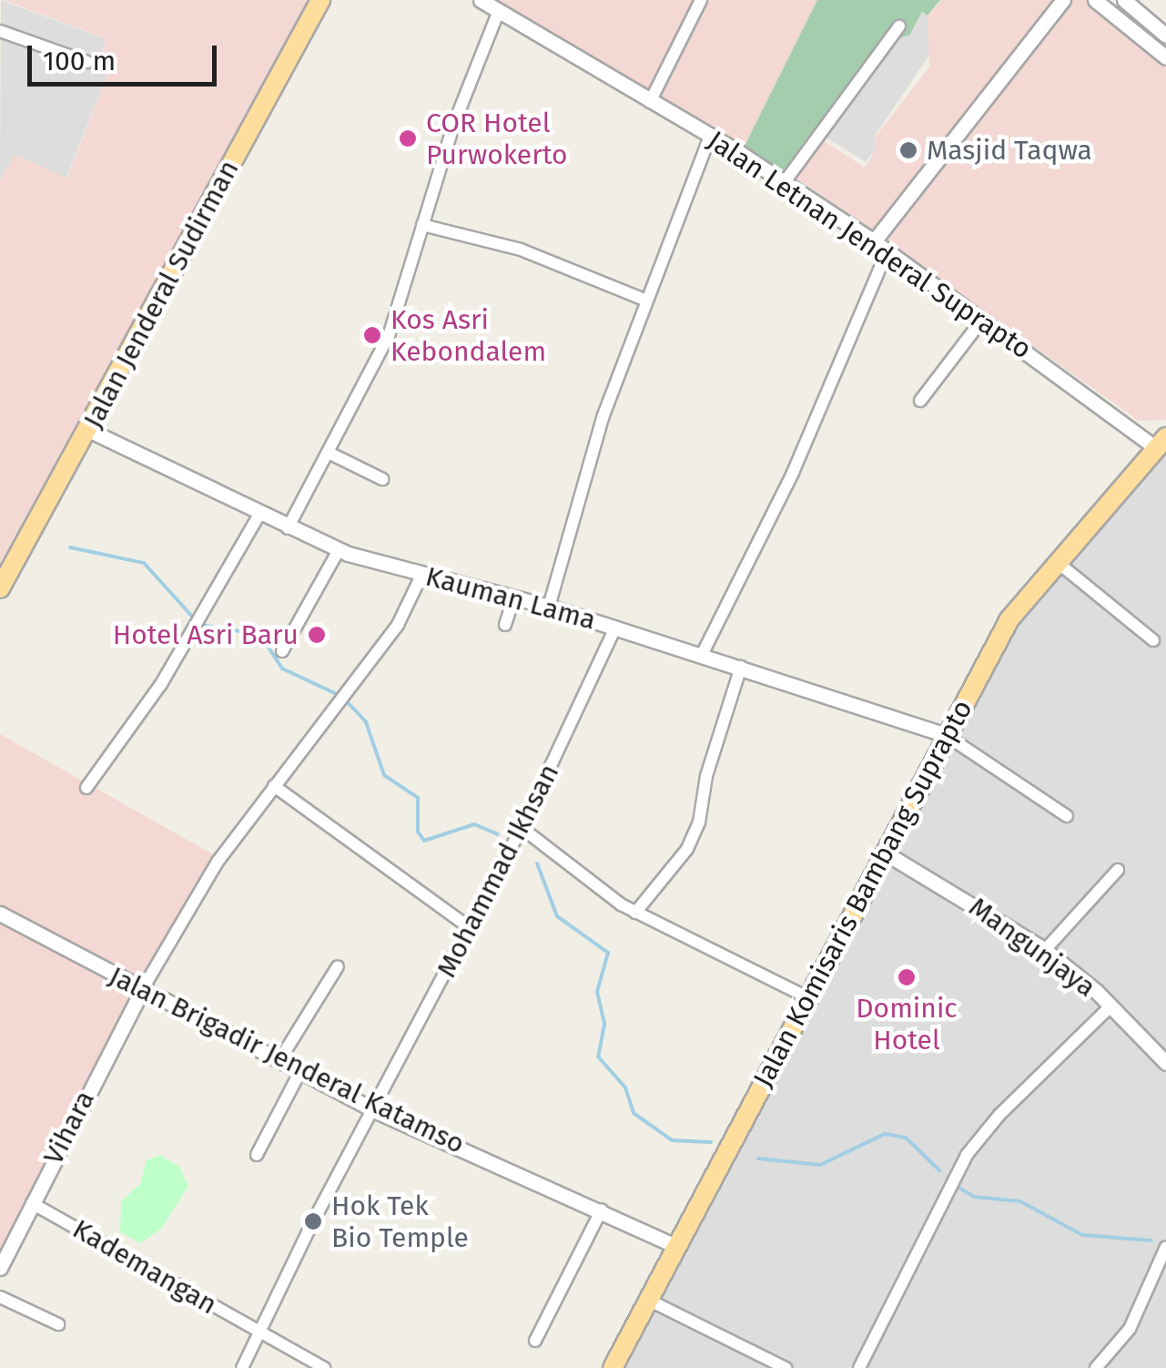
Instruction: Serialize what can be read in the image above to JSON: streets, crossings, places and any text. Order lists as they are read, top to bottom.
{
  "streets": {
    "main road": ["Jalan Jenderal Sudirman", "Jalan Komisaris Bambang Suprapto"],
    "street": [
      "Jalan Letnan Jenderal Suprapto",
      "Kauman Lama",
      "Mohammad Ikhsan",
      "Mangunjaya",
      "Jalan Brigadir Jenderal Katamso",
      "Vihara",
      "Kademangan"
    ]
  },
  "crossings": [
    ["Jalan Letnan Jenderal Suprapto", "Jalan Komisaris Bambang Suprapto"],
    ["Jalan Jenderal Sudirman", "Kauman Lama"],
    ["Kauman Lama", "Mohammad Ikhsan"],
    ["Kauman Lama", "Jalan Komisaris Bambang Suprapto"],
    ["Mohammad Ikhsan", "Jalan Brigadir Jenderal Katamso"],
    ["Mohammad Ikhsan", "Kademangan"],
    ["Jalan Komisaris Bambang Suprapto", "Mangunjaya"],
    ["Jalan Komisaris Bambang Suprapto", "Jalan Brigadir Jenderal Katamso"],
    ["Jalan Brigadir Jenderal Katamso", "Vihara"],
    ["Vihara", "Kademangan"]
  ],
  "places": [
    "COR Hotel Purwokerto",
    "Masjid Taqwa",
    "Kos Asri Kebondalem",
    "Hotel Asri Baru",
    "Dominic Hotel",
    "Hok Tek Bio Temple"
  ],
  "scale_bar": "100 m"
}
